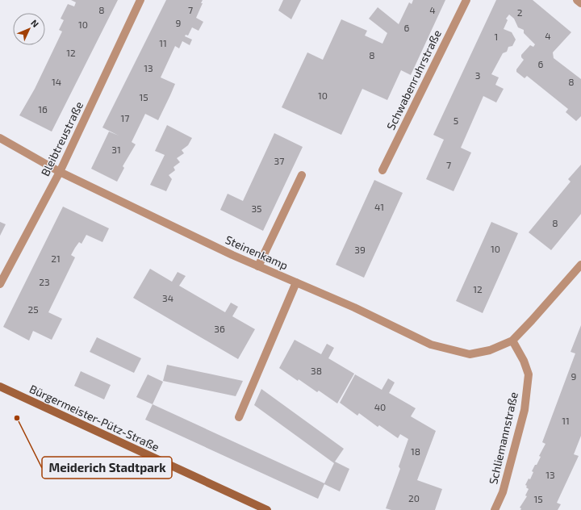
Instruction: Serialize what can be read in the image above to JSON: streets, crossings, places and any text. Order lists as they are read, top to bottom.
{
  "streets": {
    "main road": ["Bürgermeister-Pütz-Straße"],
    "street": [
      "Schwabenruhrstraße",
      "Bleibtreustraße",
      "Steinenkamp",
      "Schliemannstraße"
    ]
  },
  "crossings": [
    ["Bleibtreustraße", "Steinenkamp"],
    ["Steinenkamp", "Schliemannstraße"]
  ],
  "places": ["Meiderich Stadtpark"],
  "house_numbers": [
    "8",
    "7",
    "4",
    "2",
    "9",
    "10",
    "6",
    "4",
    "1",
    "11",
    "12",
    "8",
    "6",
    "13",
    "3",
    "14",
    "8",
    "10",
    "15",
    "16",
    "17",
    "5",
    "31",
    "37",
    "7",
    "41",
    "35",
    "8",
    "10",
    "39",
    "21",
    "23",
    "12",
    "34",
    "25",
    "36",
    "38",
    "9",
    "40",
    "11",
    "18",
    "13",
    "20",
    "15"
  ],
  "north": "top right"
}
